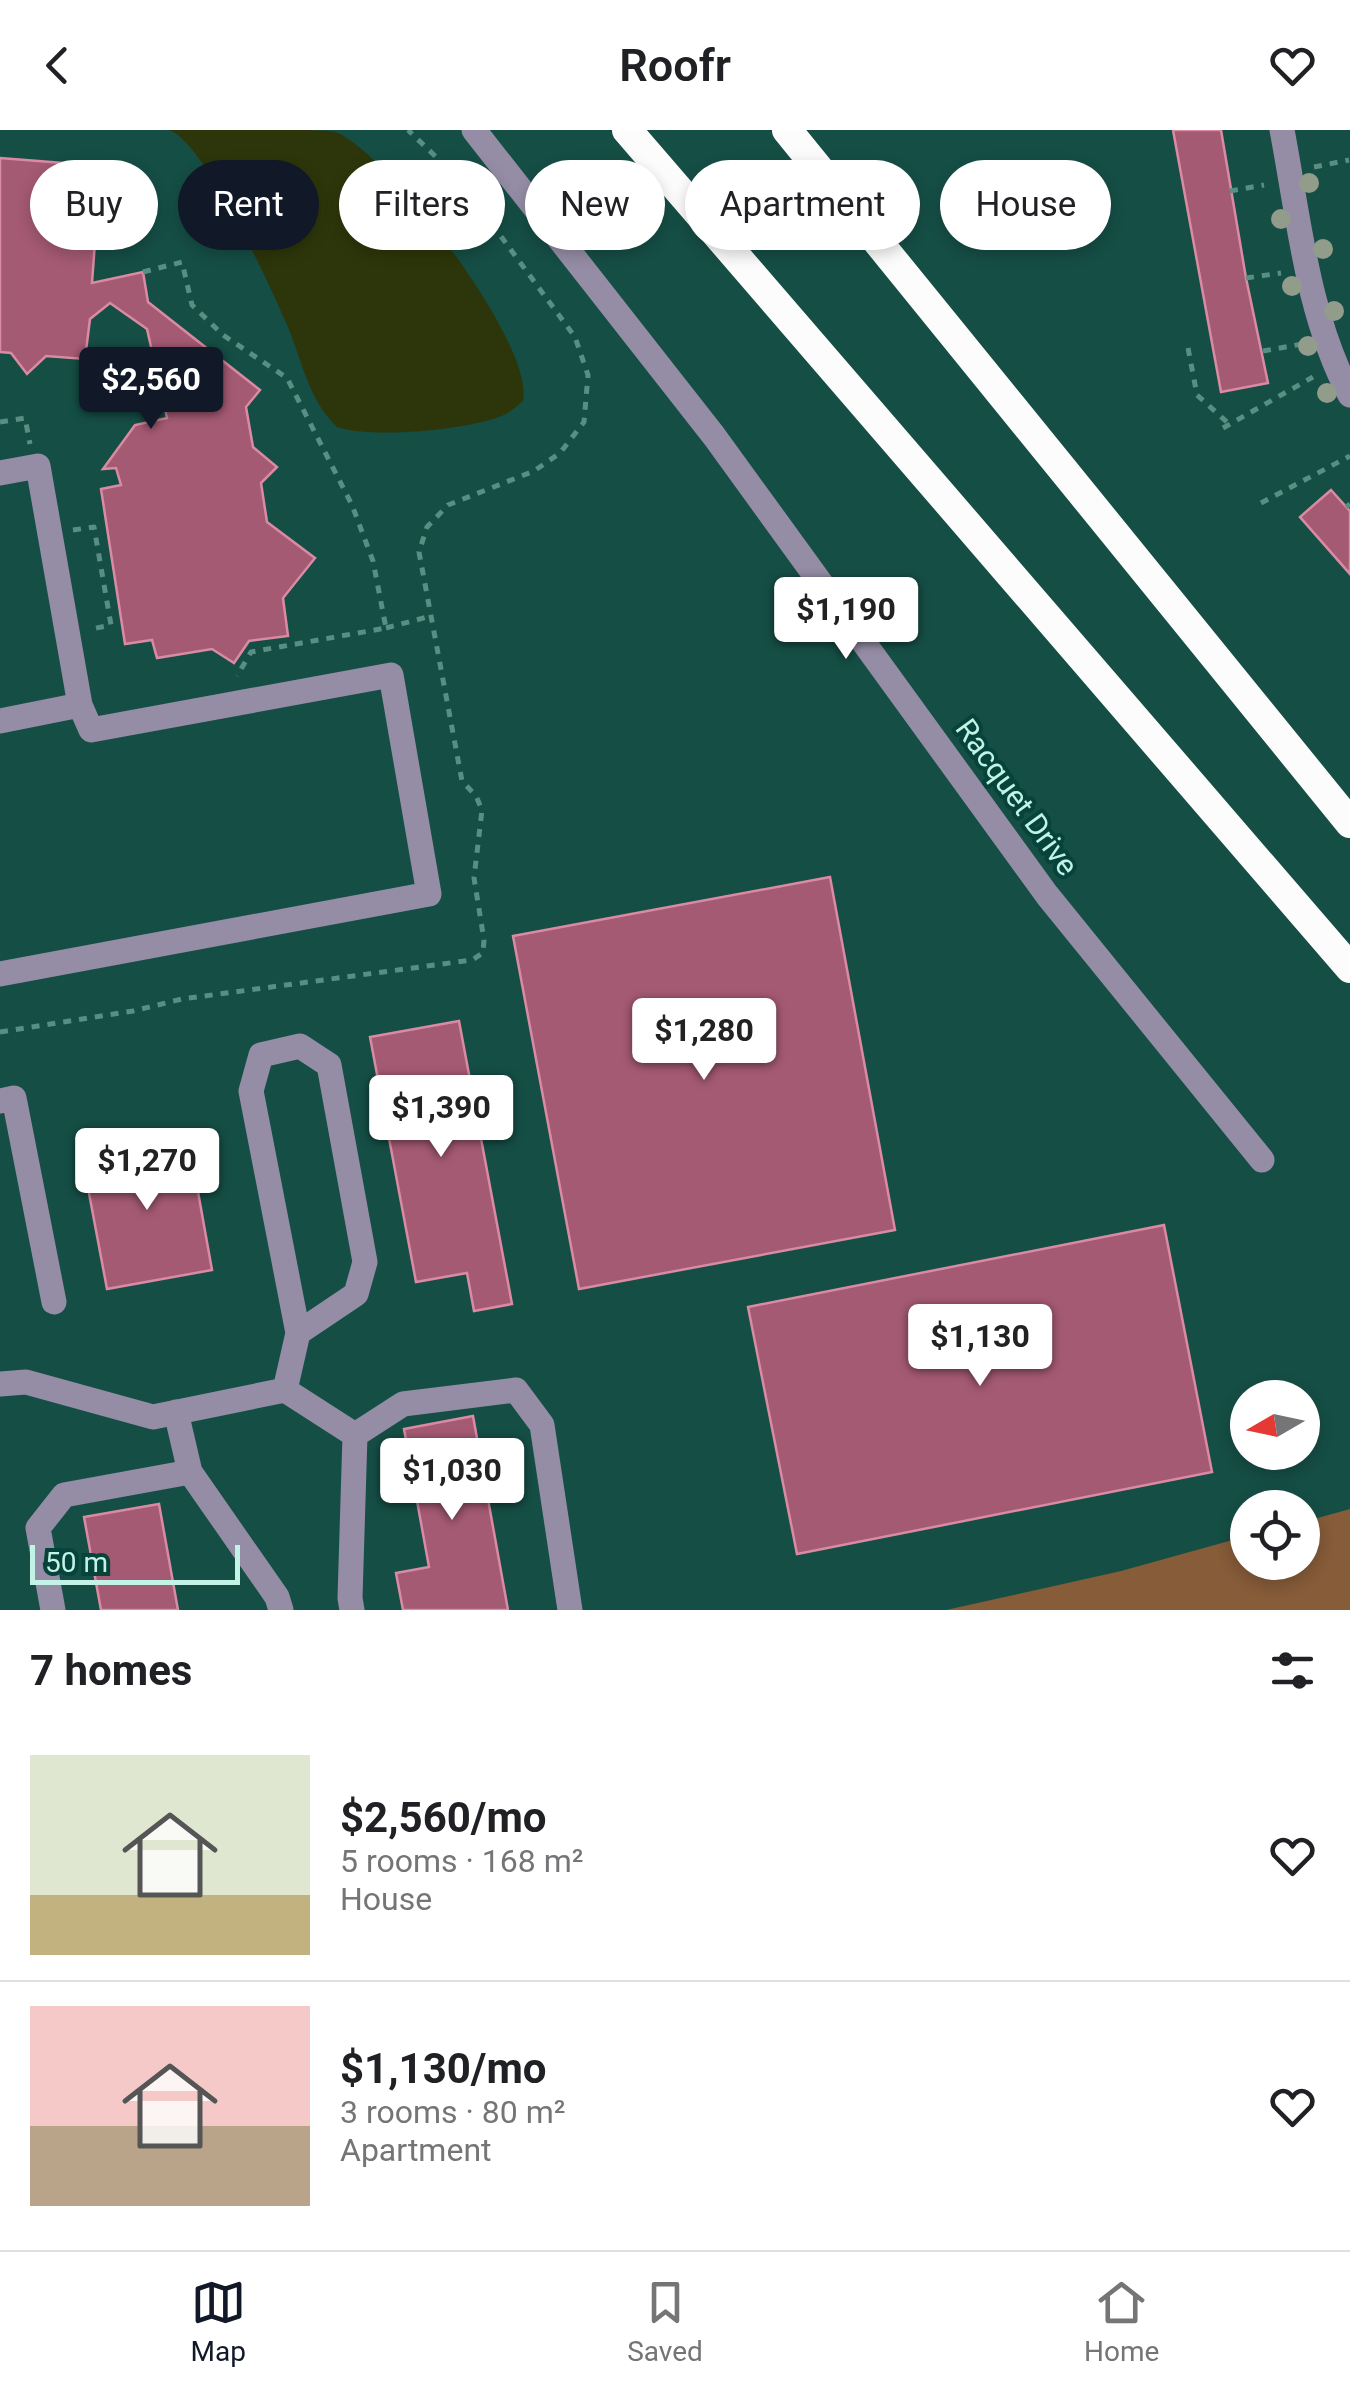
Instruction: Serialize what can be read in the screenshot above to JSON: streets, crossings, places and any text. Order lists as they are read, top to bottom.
{
  "streets": {
    "street": ["Racquet Drive"]
  },
  "scale_bar": "50 m",
  "north": "left",
  "page": {
    "header": "Roofr",
    "chip": [
      "Buy",
      "Rent",
      "Filters",
      "New",
      "Apartment",
      "House"
    ],
    "price": [
      "$2,560",
      "$1,190",
      "$1,280",
      "$1,390",
      "$1,270",
      "$1,130",
      "$1,030"
    ],
    "scale": "50 m",
    "heading": "7 homes",
    "list": [
      {
        "name": "$2,560/mo",
        "note": "5 rooms · 168 m² · House"
      },
      {
        "name": "$1,130/mo",
        "note": "3 rooms · 80 m² · Apartment"
      }
    ],
    "tabs": ["Map", "Saved", "Home"]
  }
}
